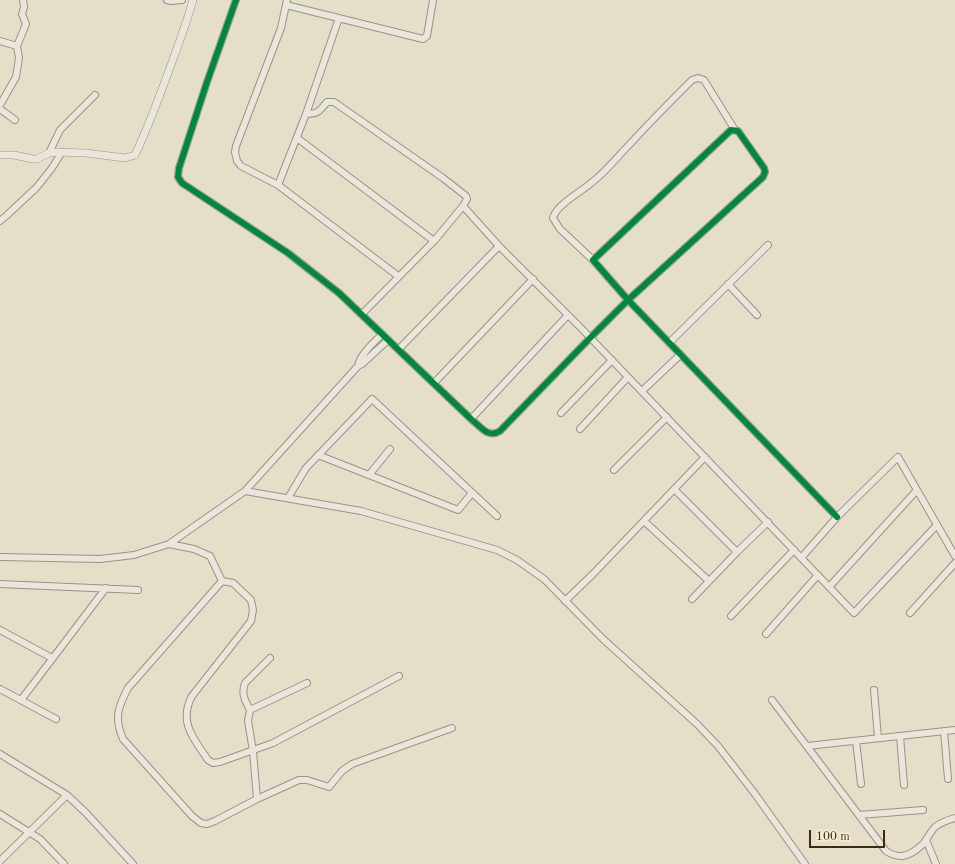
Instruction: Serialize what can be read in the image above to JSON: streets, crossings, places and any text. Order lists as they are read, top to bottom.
{
  "scale_bar": "100 m"
}
